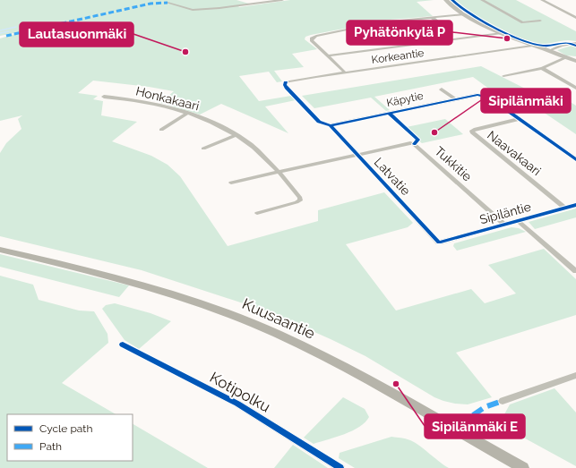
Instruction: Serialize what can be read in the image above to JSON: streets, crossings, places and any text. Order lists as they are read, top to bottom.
{
  "streets": {
    "main road": ["Kuusaantie"],
    "street": [
      "Korkeantie",
      "Honkakaari",
      "Käpytie",
      "Naavakaari",
      "Tukkitie",
      "Latvatie",
      "Sipiläntie",
      "Kotipolku"
    ]
  },
  "crossings": [
    ["Korkeantie", "Käpytie"],
    ["Korkeantie", "Latvatie"],
    ["Käpytie", "Naavakaari"],
    ["Käpytie", "Latvatie"],
    ["Naavakaari", "Sipiläntie"],
    ["Tukkitie", "Latvatie"],
    ["Tukkitie", "Sipiläntie"],
    ["Latvatie", "Sipiläntie"]
  ],
  "places": [
    "Pyhätönkylä P",
    "Lautasuonmäki",
    "Sipilänmäki",
    "Sipilänmäki E"
  ],
  "legend": ["Cycle path", "Path"]
}
